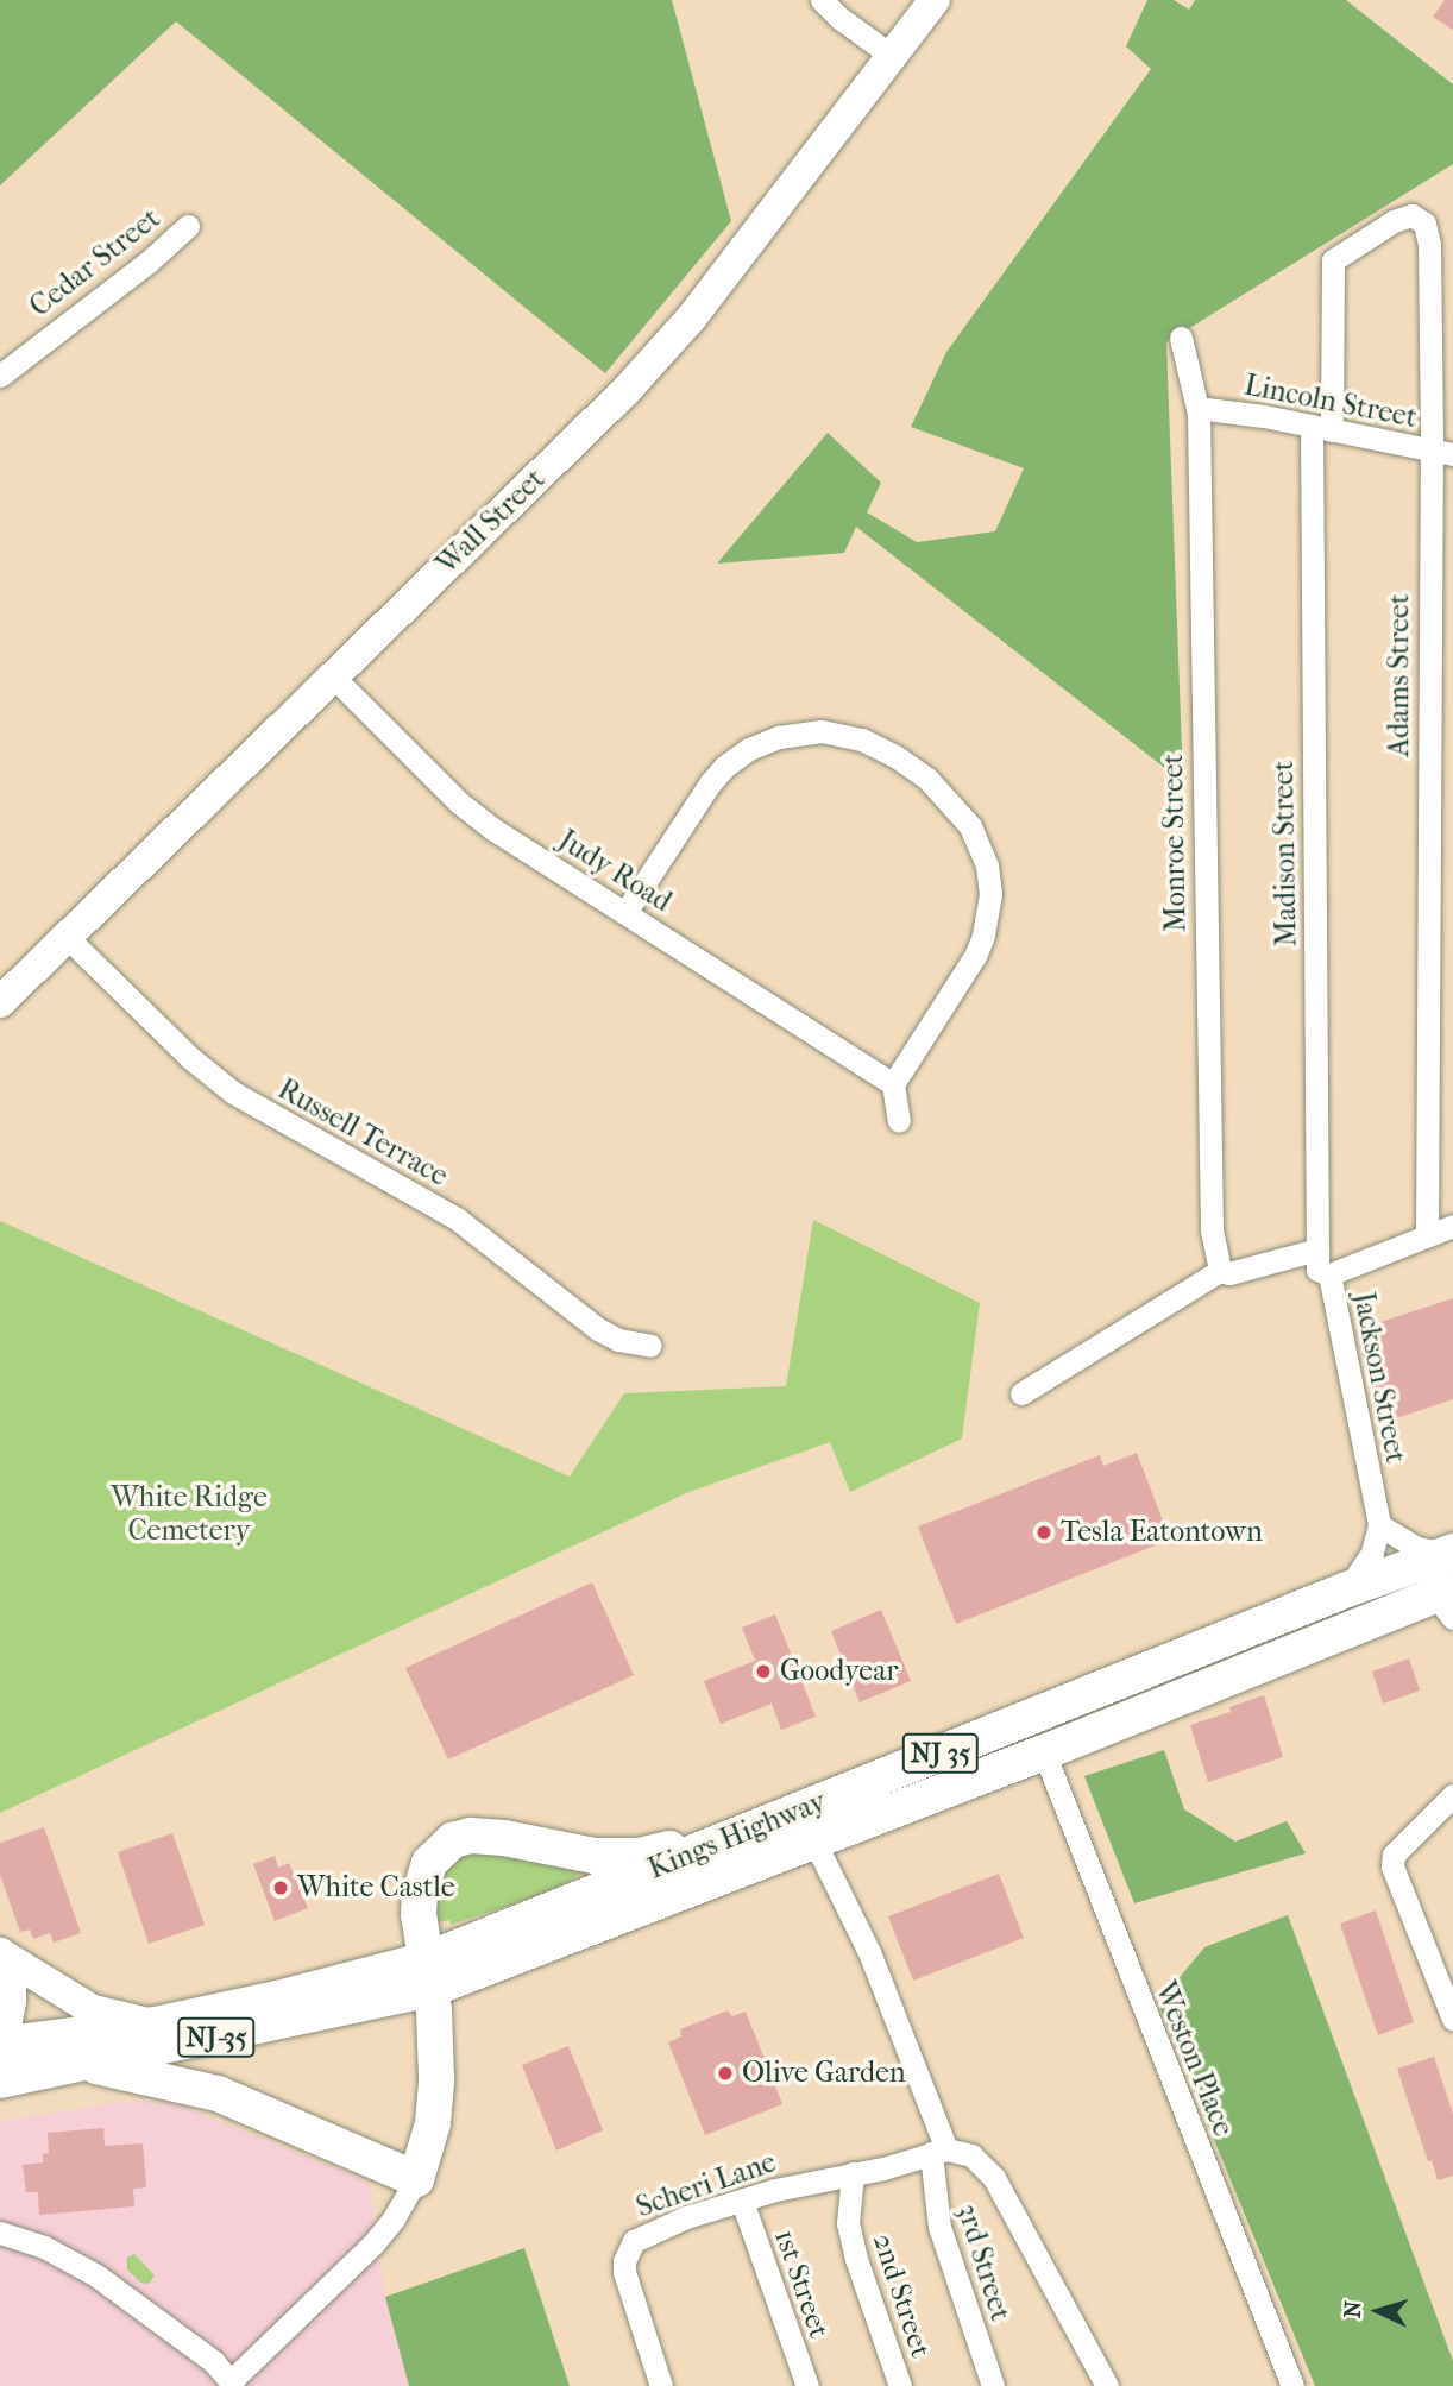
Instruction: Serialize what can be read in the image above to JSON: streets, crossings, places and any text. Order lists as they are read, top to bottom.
{
  "streets": {
    "main road": ["NJ 35", "Kings Highway", "NJ-35"],
    "street": [
      "Cedar Street",
      "Lincoln Street",
      "Wall Street",
      "Adams Street",
      "Monroe Street",
      "Madison Street",
      "Judy Road",
      "Russell Terrace",
      "Jackson Street",
      "Weston Place",
      "Scheri Lane",
      "3rd Street",
      "1st Street",
      "2nd Street"
    ]
  },
  "crossings": [
    ["Lincoln Street", "Adams Street"],
    ["Lincoln Street", "Monroe Street"],
    ["Lincoln Street", "Madison Street"],
    ["Wall Street", "Judy Road"],
    ["Wall Street", "Russell Terrace"],
    ["Adams Street", "Madison Street"],
    ["Adams Street", "Jackson Street"],
    ["Madison Street", "Jackson Street"],
    ["Kings Highway", "Weston Place"],
    ["Scheri Lane", "3rd Street"],
    ["Scheri Lane", "1st Street"],
    ["Scheri Lane", "2nd Street"]
  ],
  "parks": ["White Ridge Cemetery"],
  "places": [
    "Tesla Eatontown",
    "Goodyear",
    "White Castle",
    "Olive Garden"
  ],
  "north": "left"
}
